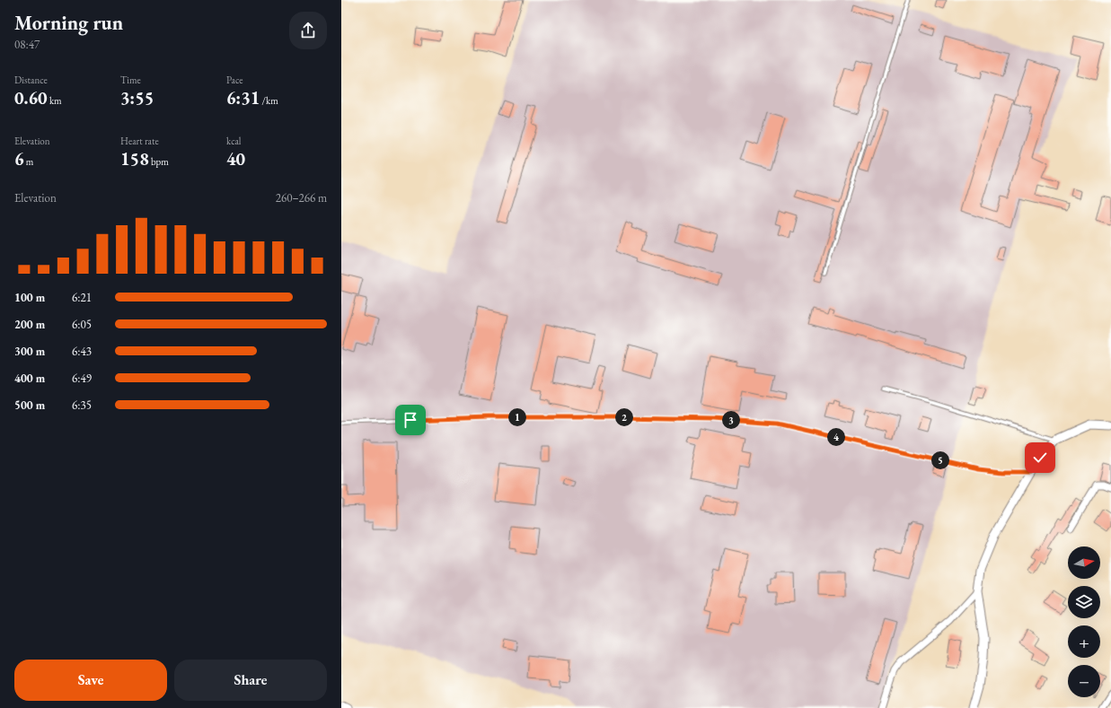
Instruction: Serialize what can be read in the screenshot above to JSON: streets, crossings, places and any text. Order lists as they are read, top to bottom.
{
  "north": "right",
  "page": {
    "heading": ["Morning run", "08:47"],
    "stats": [
      ["Distance", "0.60 km"],
      ["Time", "3:55"],
      ["Pace", "6:31 /km"],
      ["Elevation", "6 m"],
      ["Heart rate", "158 bpm"],
      ["kcal", "40"]
    ],
    "chart": ["Elevation", "260–266 m"],
    "list": [
      {
        "name": "100 m",
        "note": "6:21"
      },
      {
        "name": "200 m",
        "note": "6:05"
      },
      {
        "name": "300 m",
        "note": "6:43"
      },
      {
        "name": "400 m",
        "note": "6:49"
      },
      {
        "name": "500 m",
        "note": "6:35"
      }
    ],
    "pins": [
      "1",
      "2",
      "3",
      "4",
      "5"
    ],
    "map_buttons": ["+", "−"],
    "buttons": ["Save", "Share"]
  }
}
